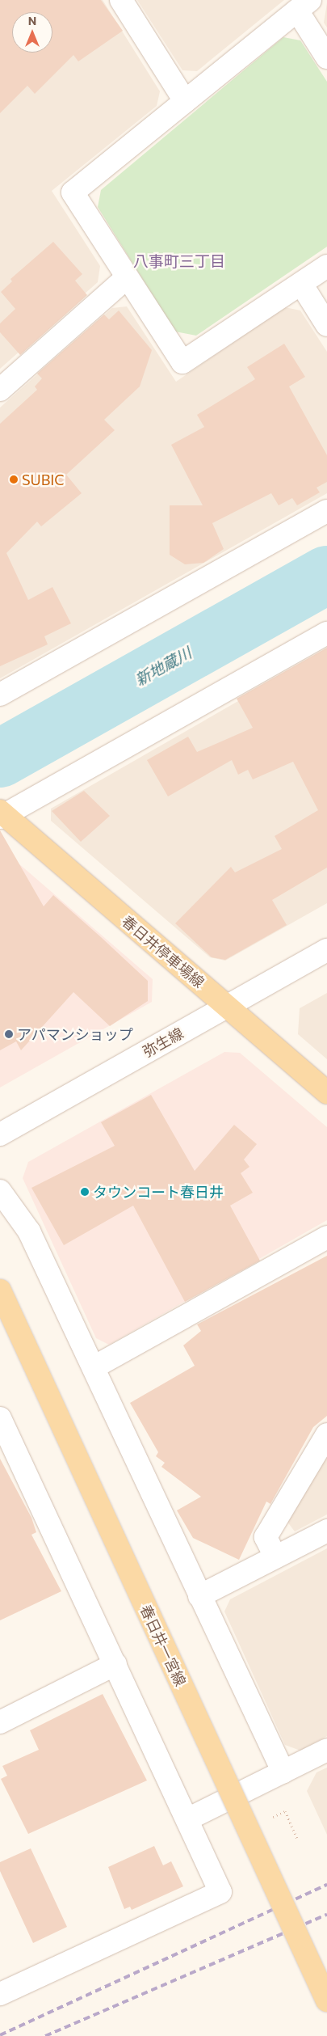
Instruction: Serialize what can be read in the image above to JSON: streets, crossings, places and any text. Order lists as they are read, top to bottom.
{
  "streets": {
    "main road": ["春日井停車場線", "春日井一宮線"],
    "street": ["弥生線"]
  },
  "crossings": [
    ["春日井停車場線", "弥生線"]
  ],
  "districts": ["八事町三丁目"],
  "water": ["新地蔵川"],
  "places": ["SUBIC", "アパマンショップ", "タウンコート春日井"],
  "north": "top"
}
